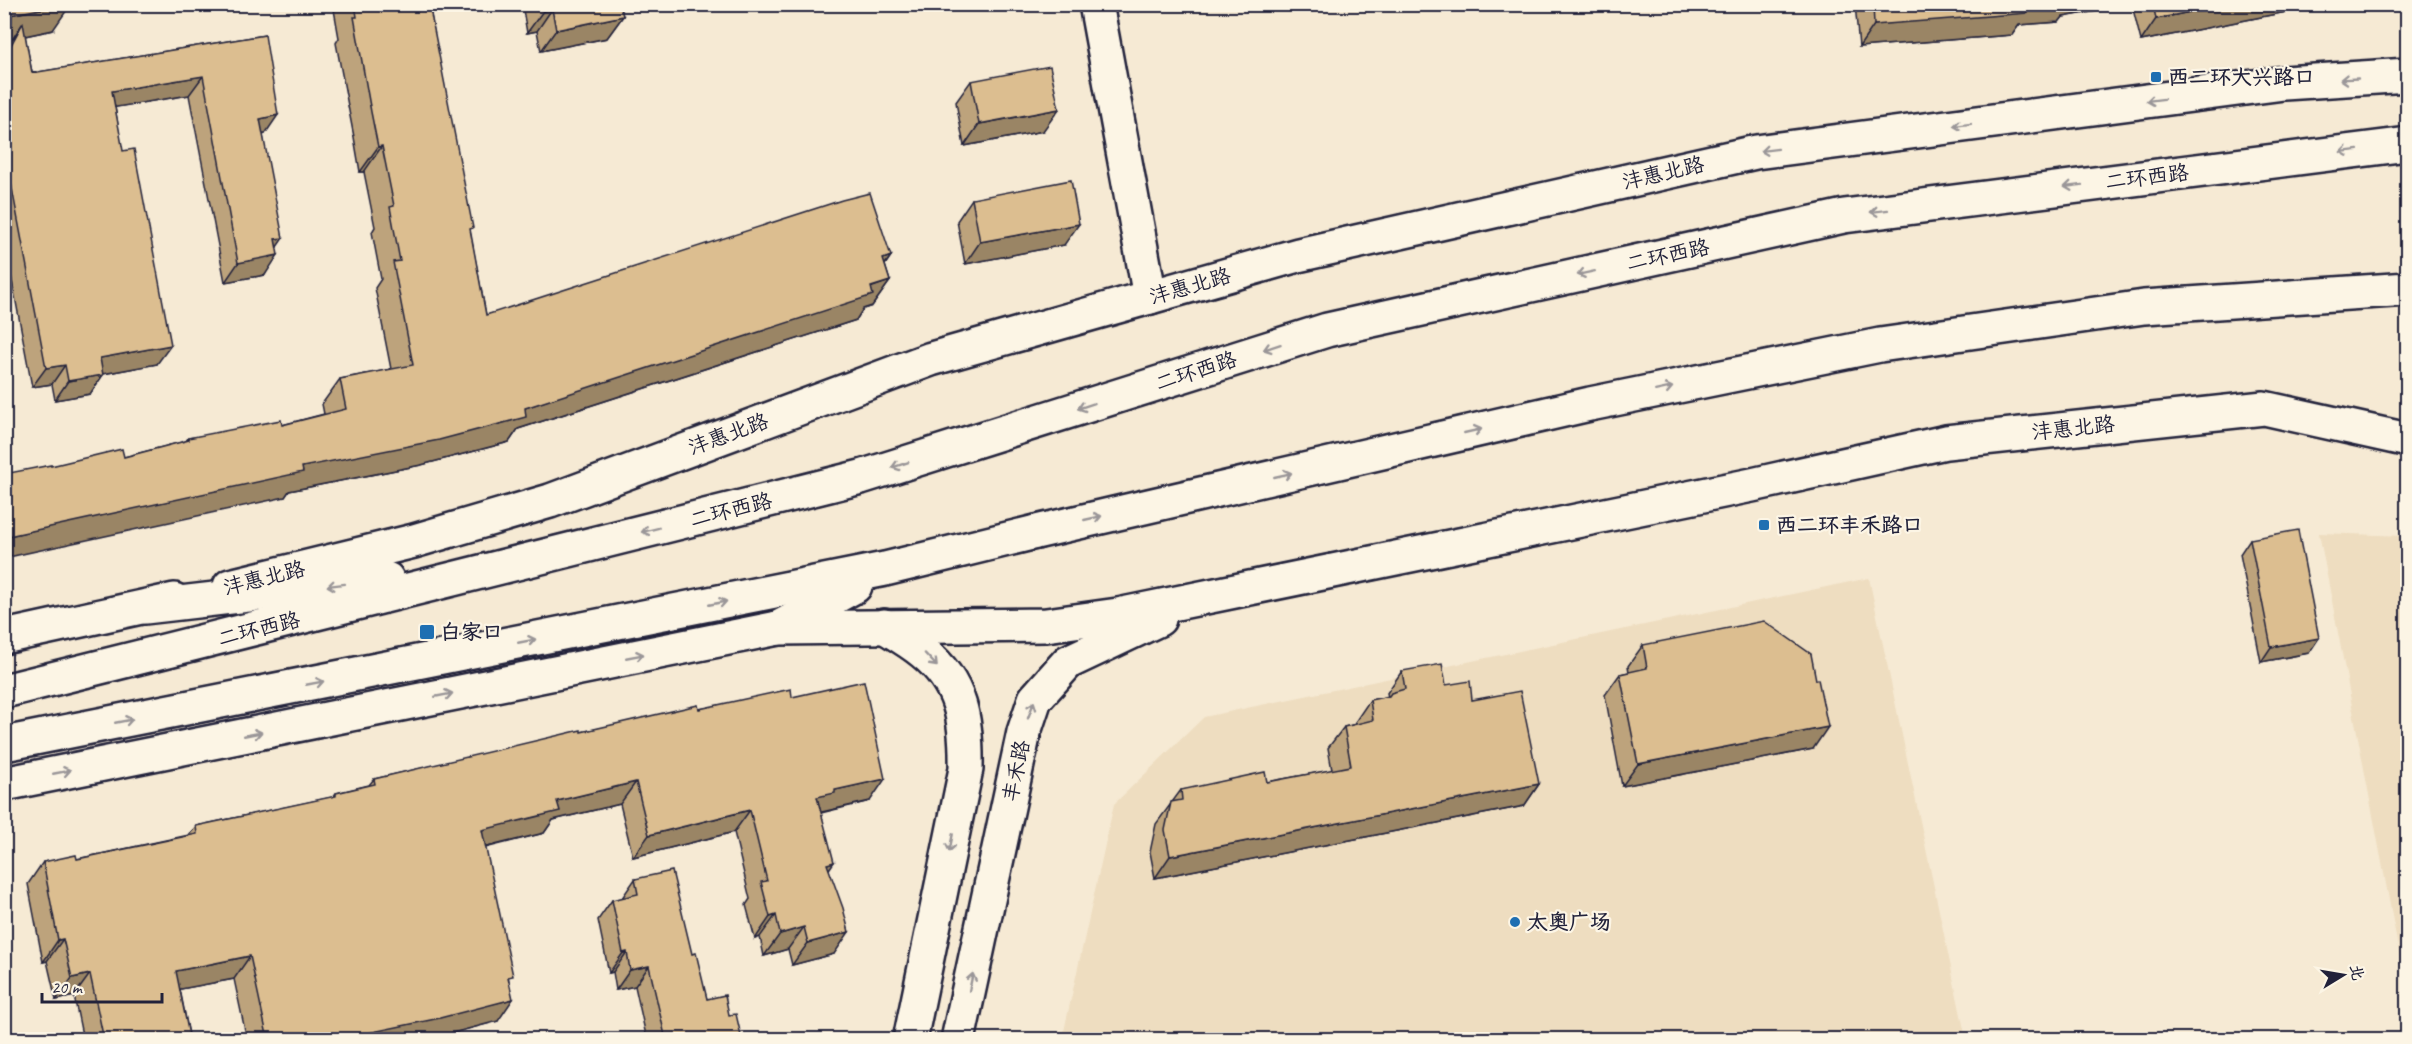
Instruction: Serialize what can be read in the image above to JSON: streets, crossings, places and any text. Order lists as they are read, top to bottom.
{
  "streets": {
    "main road": ["沣惠北路", "二环西路", "丰禾路"]
  },
  "crossings": [
    ["沣惠北路", "丰禾路"]
  ],
  "one_way": ["丰禾路"],
  "places": {
    "transit": ["西二环大兴路口", "西二环丰禾路口", "白家口"],
    "other": ["太奥广场"]
  },
  "scale_bar": "20 m",
  "north": "right"
}
